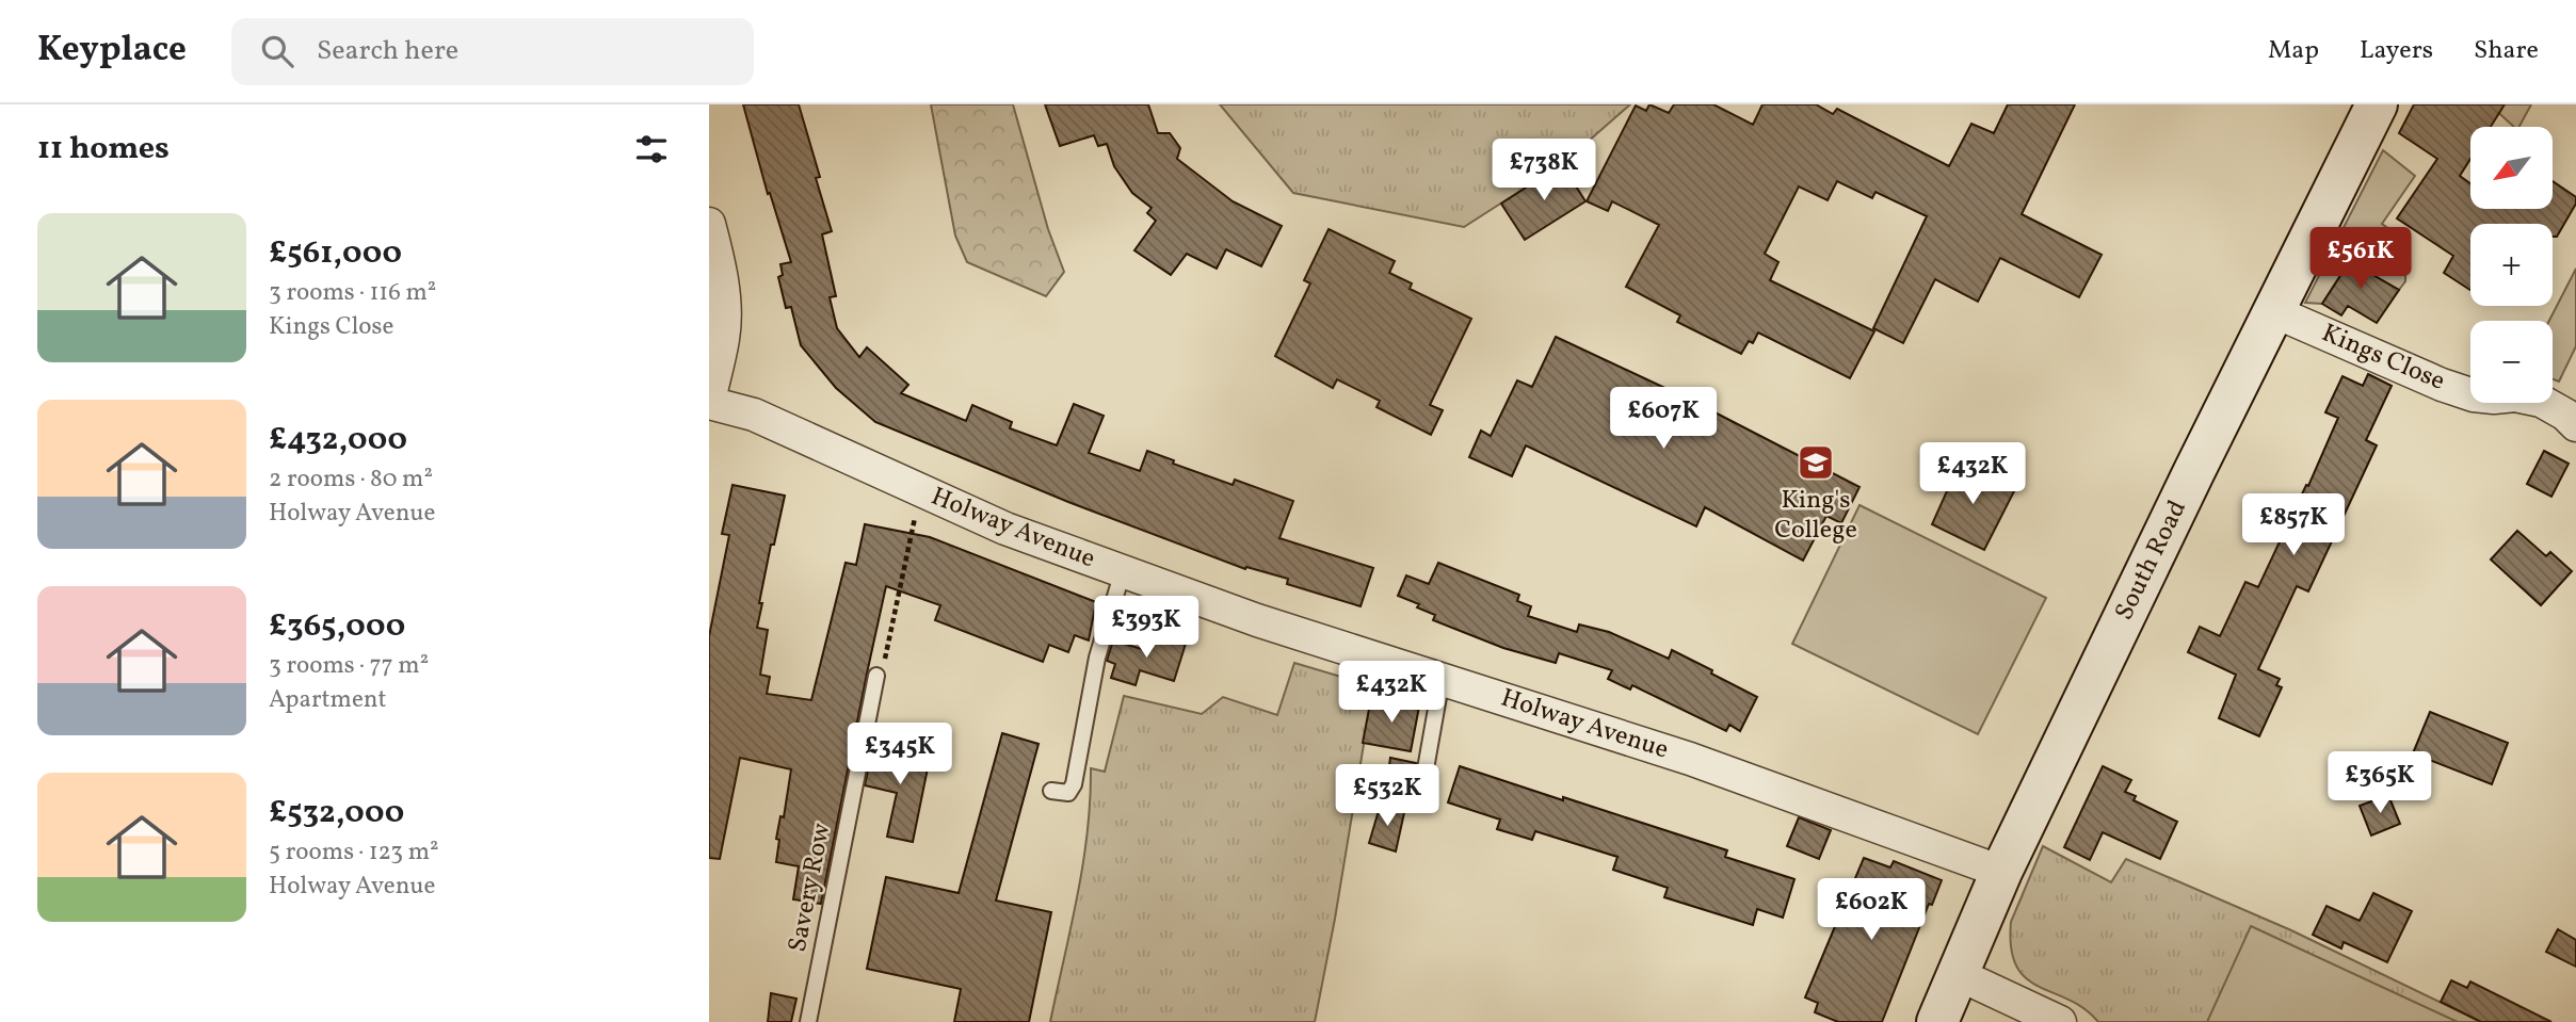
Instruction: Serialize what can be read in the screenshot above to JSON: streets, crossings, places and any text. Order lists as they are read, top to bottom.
{
  "streets": {
    "main road": ["South Road"],
    "street": ["Kings Close", "Holway Avenue"],
    "lane": ["Savery Row"]
  },
  "crossings": [
    ["Kings Close", "South Road"],
    ["Holway Avenue", "South Road"]
  ],
  "places": {
    "school or university": ["King's College"]
  },
  "north": "bottom left",
  "page": {
    "header": "Keyplace",
    "search": "Search here",
    "nav": ["Map", "Layers", "Share"],
    "heading": "11 homes",
    "map_buttons": ["+", "−"],
    "price": [
      "£738K",
      "£561K",
      "£607K",
      "£432K",
      "£857K",
      "£393K",
      "£432K",
      "£345K",
      "£365K",
      "£532K",
      "£602K"
    ],
    "list": [
      {
        "name": "£561,000",
        "note": "3 rooms · 116 m² · Kings Close"
      },
      {
        "name": "£432,000",
        "note": "2 rooms · 80 m² · Holway Avenue"
      },
      {
        "name": "£365,000",
        "note": "3 rooms · 77 m² · Apartment"
      },
      {
        "name": "£532,000",
        "note": "5 rooms · 123 m² · Holway Avenue"
      }
    ]
  }
}
